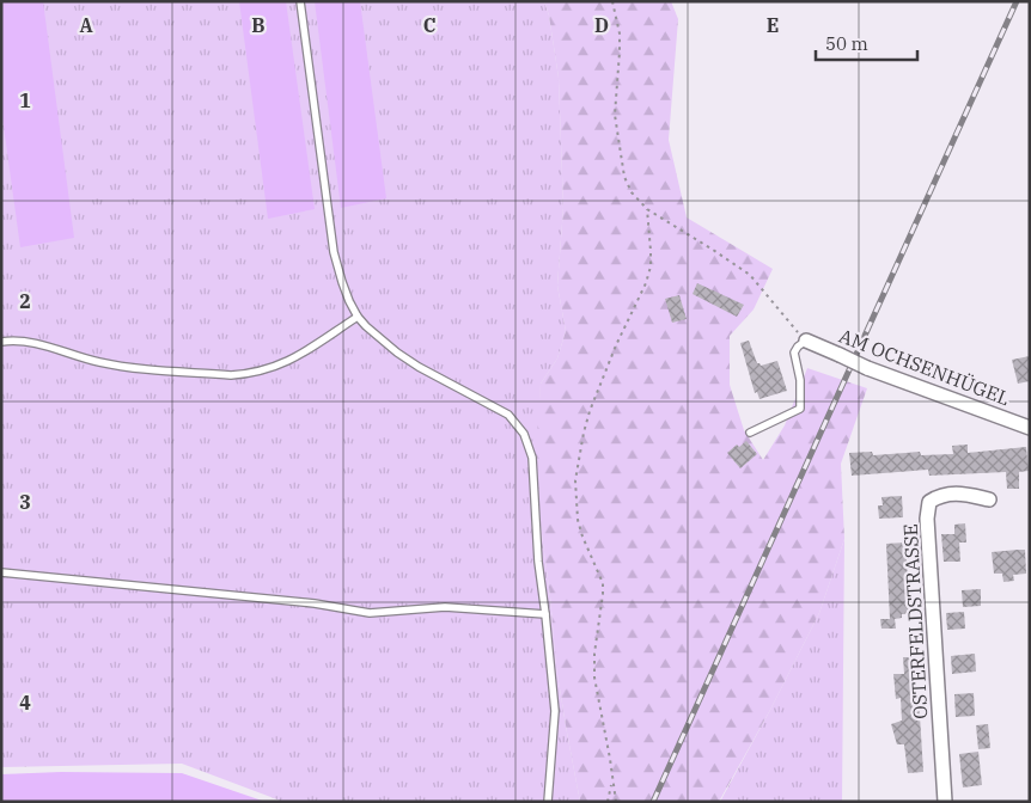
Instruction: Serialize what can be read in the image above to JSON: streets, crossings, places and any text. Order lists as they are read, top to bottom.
{
  "streets": {
    "street": ["AM OCHSENHÜGEL", "OSTERFELDSTRASSE"]
  },
  "scale_bar": "50 m",
  "grid": {
    "columns": [
      "A",
      "B",
      "C",
      "D",
      "E"
    ],
    "rows": [
      "1",
      "2",
      "3",
      "4"
    ]
  }
}
